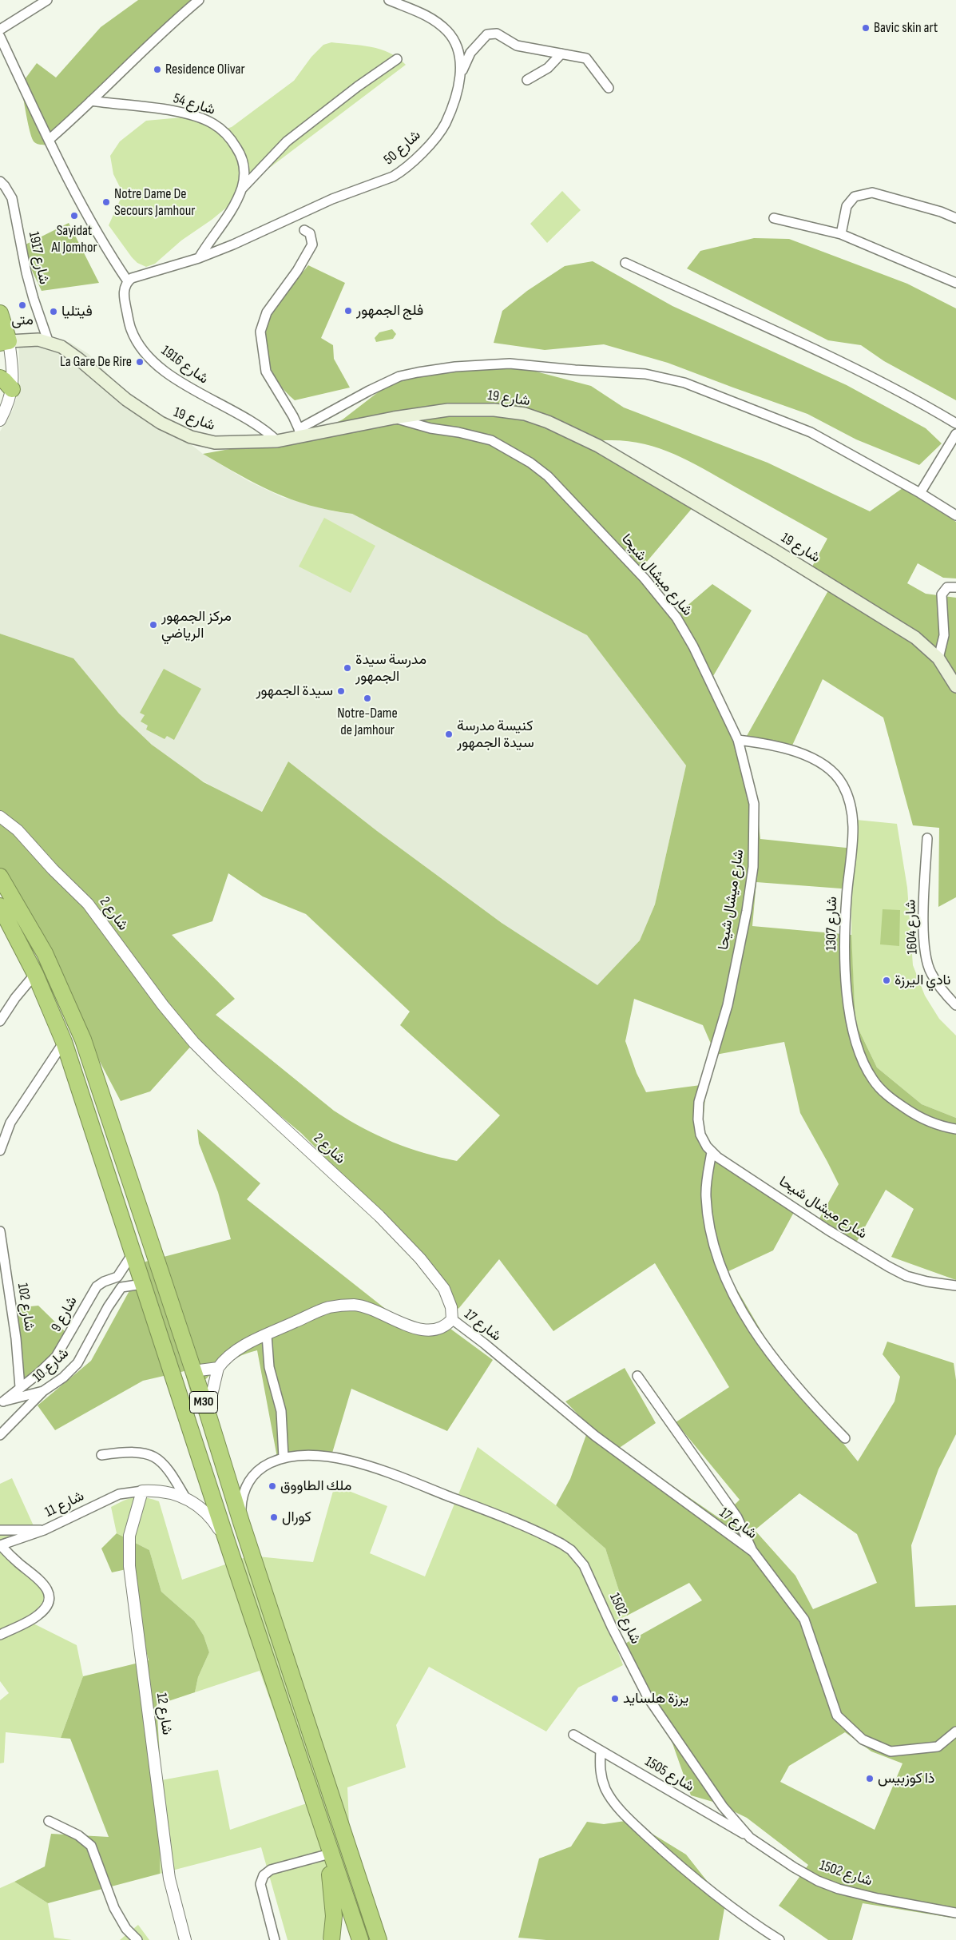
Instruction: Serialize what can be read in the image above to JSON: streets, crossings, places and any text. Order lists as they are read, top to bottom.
{
  "streets": {
    "highway": ["M30"],
    "main road": ["شارع 19"],
    "street": [
      "شارع 54",
      "شارع 50",
      "شارع 1917",
      "شارع 1916",
      "شارع ميشال شيحا",
      "شارع 2",
      "شارع 1307",
      "شارع 1604",
      "شارع 102",
      "شارع 9",
      "شارع 17",
      "شارع 10",
      "شارع 11",
      "شارع 1502",
      "شارع 12",
      "شارع 1505"
    ]
  },
  "crossings": [
    ["شارع 54", "شارع 50"],
    ["شارع 1917", "شارع 19"],
    ["شارع 1916", "شارع 19"],
    ["شارع 19", "شارع ميشال شيحا"],
    ["شارع ميشال شيحا", "شارع 1307"],
    ["شارع 2", "شارع 17"],
    ["شارع 102", "شارع 9"],
    ["شارع 9", "M30"],
    ["شارع 10", "M30"],
    ["M30", "شارع 1502"],
    ["شارع 11", "شارع 12"],
    ["شارع 1502", "شارع 1505"]
  ],
  "places": [
    "Bavic skin art",
    "Residence Olivar",
    "Notre Dame De Secours Jamhour",
    "Sayidat Al Jomhor",
    "متى",
    "فلج الجمهور",
    "فيتليا",
    "La Gare De Rire",
    "مركز الجمهور الرياضي",
    "مدرسة سيدة الجمهور",
    "سيدة الجمهور",
    "Notre-Dame de Jamhour",
    "كنيسة مدرسة سيدة الجمهور",
    "نادي اليرزة",
    "ملك الطاووق",
    "كورال",
    "يرزة هلسايد",
    "ذا كوزبيس"
  ]
}
